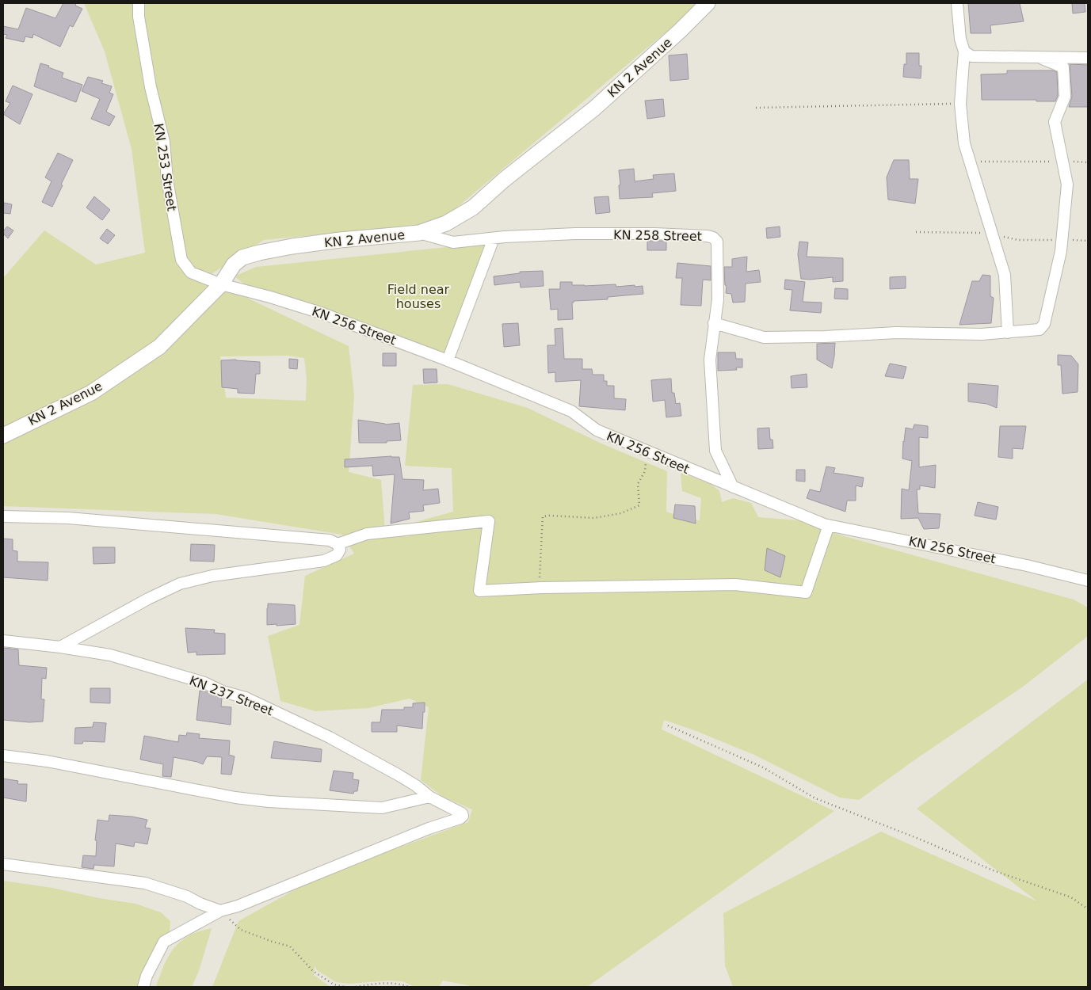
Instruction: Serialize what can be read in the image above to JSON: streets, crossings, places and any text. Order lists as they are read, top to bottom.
{
  "streets": {
    "main road": ["KN 2 Avenue"],
    "street": [
      "KN 253 Street",
      "KN 258 Street",
      "KN 256 Street",
      "KN 237 Street"
    ]
  },
  "crossings": [
    ["KN 2 Avenue", "KN 253 Street"],
    ["KN 2 Avenue", "KN 258 Street"],
    ["KN 2 Avenue", "KN 256 Street"],
    ["KN 253 Street", "KN 256 Street"],
    ["KN 258 Street", "KN 256 Street"]
  ],
  "parks": ["Field near houses"]
}
